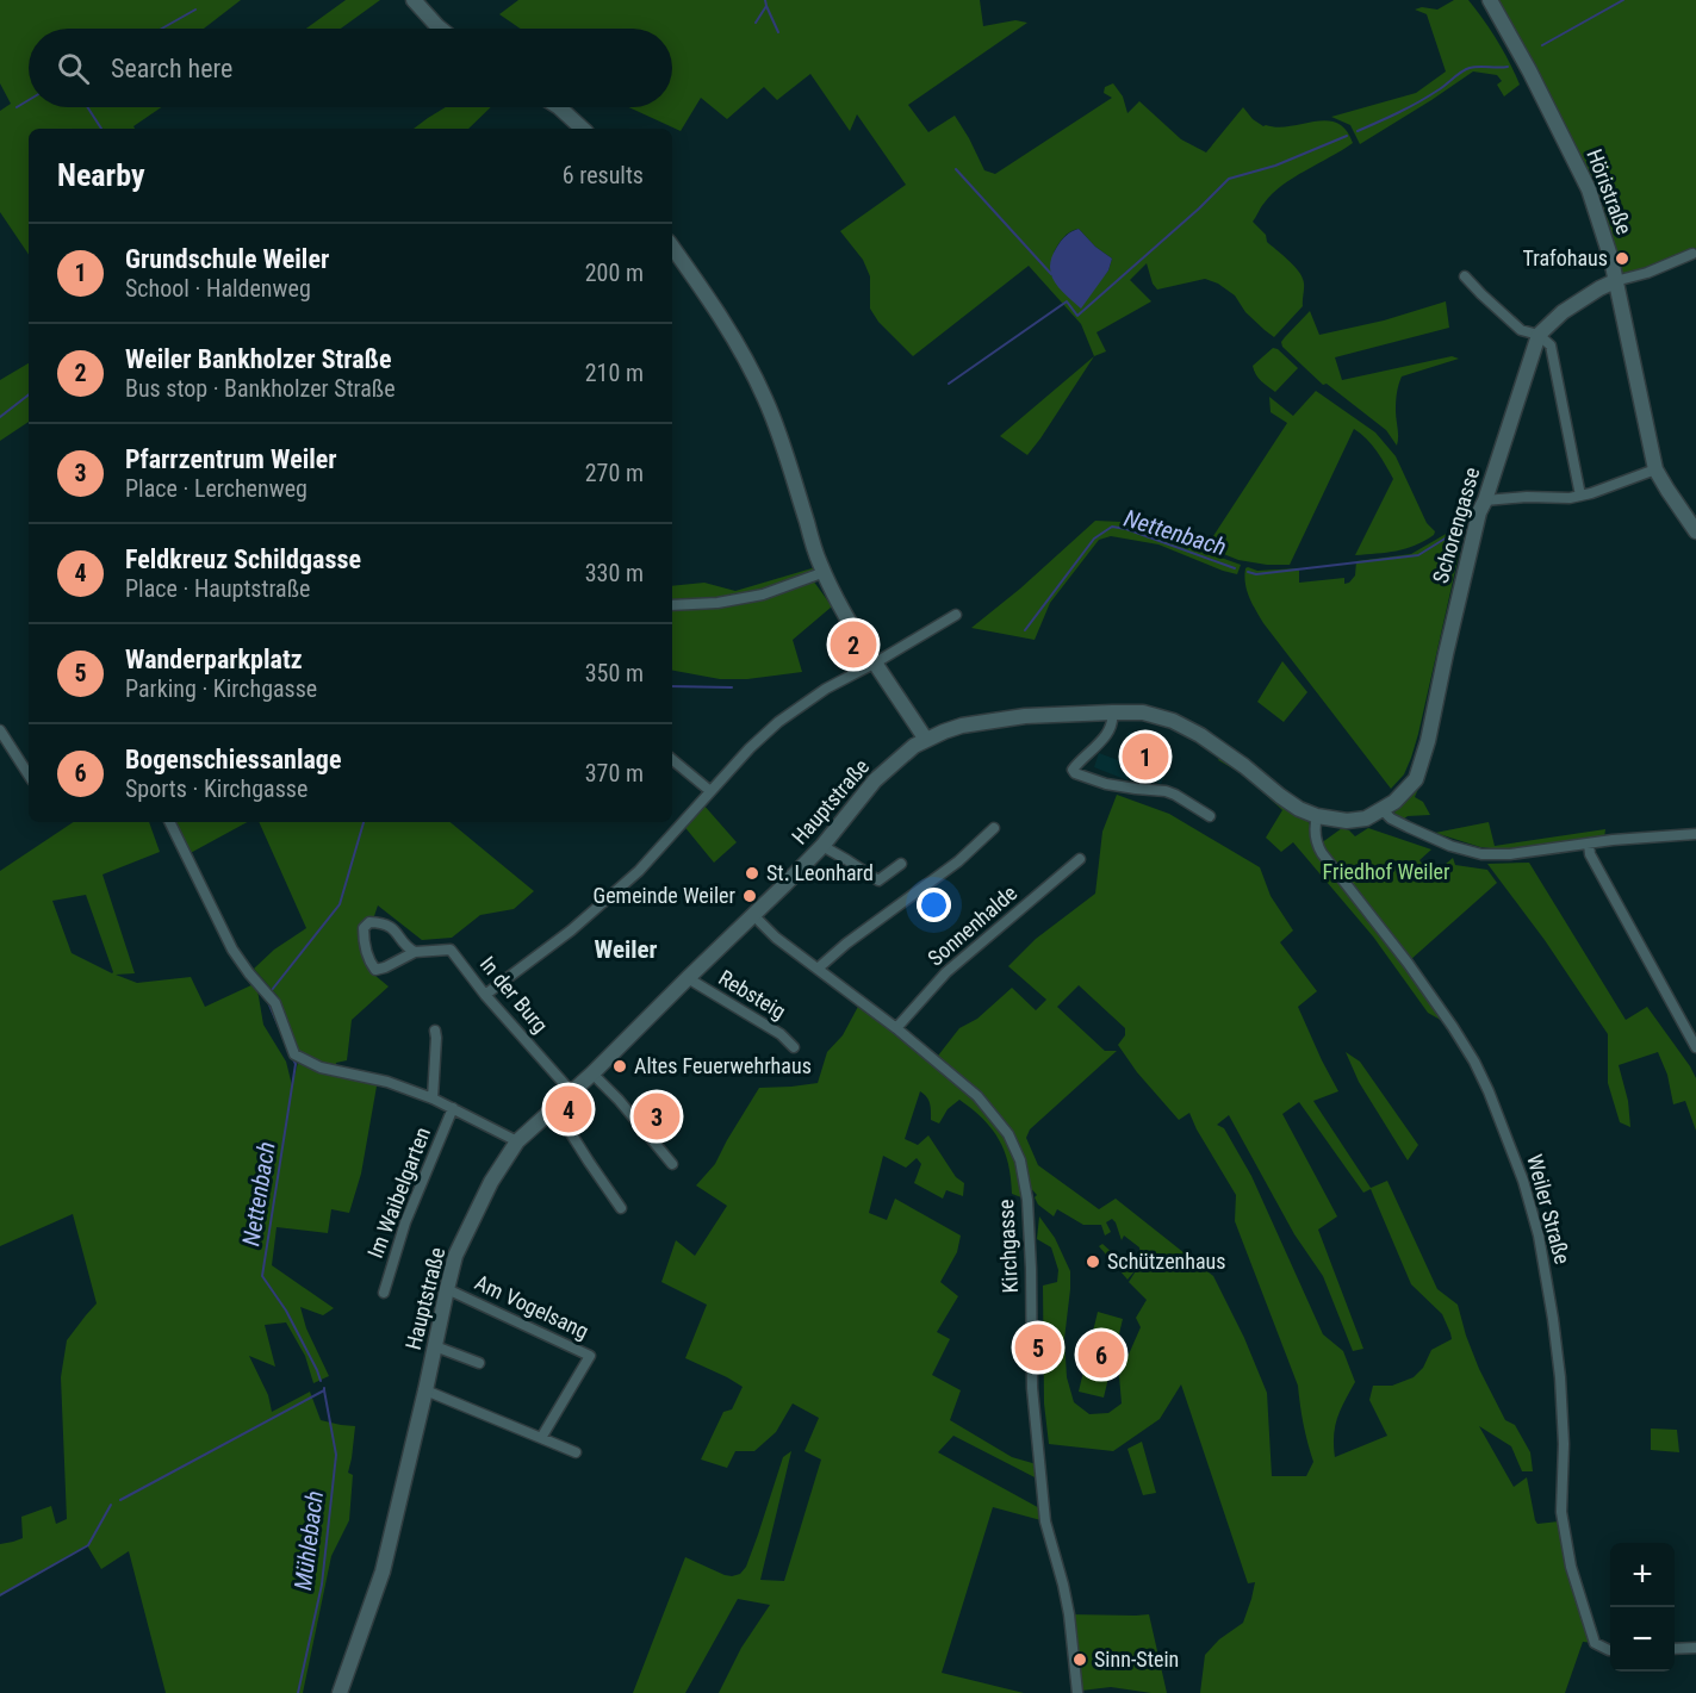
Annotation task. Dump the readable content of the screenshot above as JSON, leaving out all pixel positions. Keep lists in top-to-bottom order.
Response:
{
  "streets": {
    "street": [
      "Höristraße",
      "Schorengasse",
      "Hauptstraße",
      "Sonnenhalde",
      "In der Burg",
      "Rebsteig",
      "Im Waibelgarten",
      "Weiler Straße",
      "Kirchgasse",
      "Am Vogelsang"
    ]
  },
  "crossings": [
    ["Höristraße", "Schorengasse"],
    ["Schorengasse", "Hauptstraße"],
    ["Hauptstraße", "In der Burg"],
    ["Hauptstraße", "Rebsteig"],
    ["Hauptstraße", "Weiler Straße"],
    ["Hauptstraße", "Kirchgasse"],
    ["Hauptstraße", "Am Vogelsang"],
    ["Sonnenhalde", "Kirchgasse"]
  ],
  "districts": ["Weiler"],
  "water": ["Nettenbach", "Mühlebach"],
  "parks": ["Friedhof Weiler"],
  "places": [
    "Trafohaus",
    "St. Leonhard",
    "Gemeinde Weiler",
    "Altes Feuerwehrhaus",
    "Schützenhaus",
    "Sinn-Stein"
  ],
  "page": {
    "search": "Search here",
    "heading": ["Nearby", "6 results"],
    "list": [
      {
        "mark": "1",
        "name": "Grundschule Weiler",
        "note": "School · Haldenweg",
        "value": "200 m"
      },
      {
        "mark": "2",
        "name": "Weiler Bankholzer Straße",
        "note": "Bus stop · Bankholzer Straße",
        "value": "210 m"
      },
      {
        "mark": "3",
        "name": "Pfarrzentrum Weiler",
        "note": "Place · Lerchenweg",
        "value": "270 m"
      },
      {
        "mark": "4",
        "name": "Feldkreuz Schildgasse",
        "note": "Place · Hauptstraße",
        "value": "330 m"
      },
      {
        "mark": "5",
        "name": "Wanderparkplatz",
        "note": "Parking · Kirchgasse",
        "value": "350 m"
      },
      {
        "mark": "6",
        "name": "Bogenschiessanlage",
        "note": "Sports · Kirchgasse",
        "value": "370 m"
      }
    ],
    "pins": [
      "2",
      "1",
      "4",
      "3",
      "5",
      "6"
    ],
    "map_buttons": ["+", "−"]
  }
}
